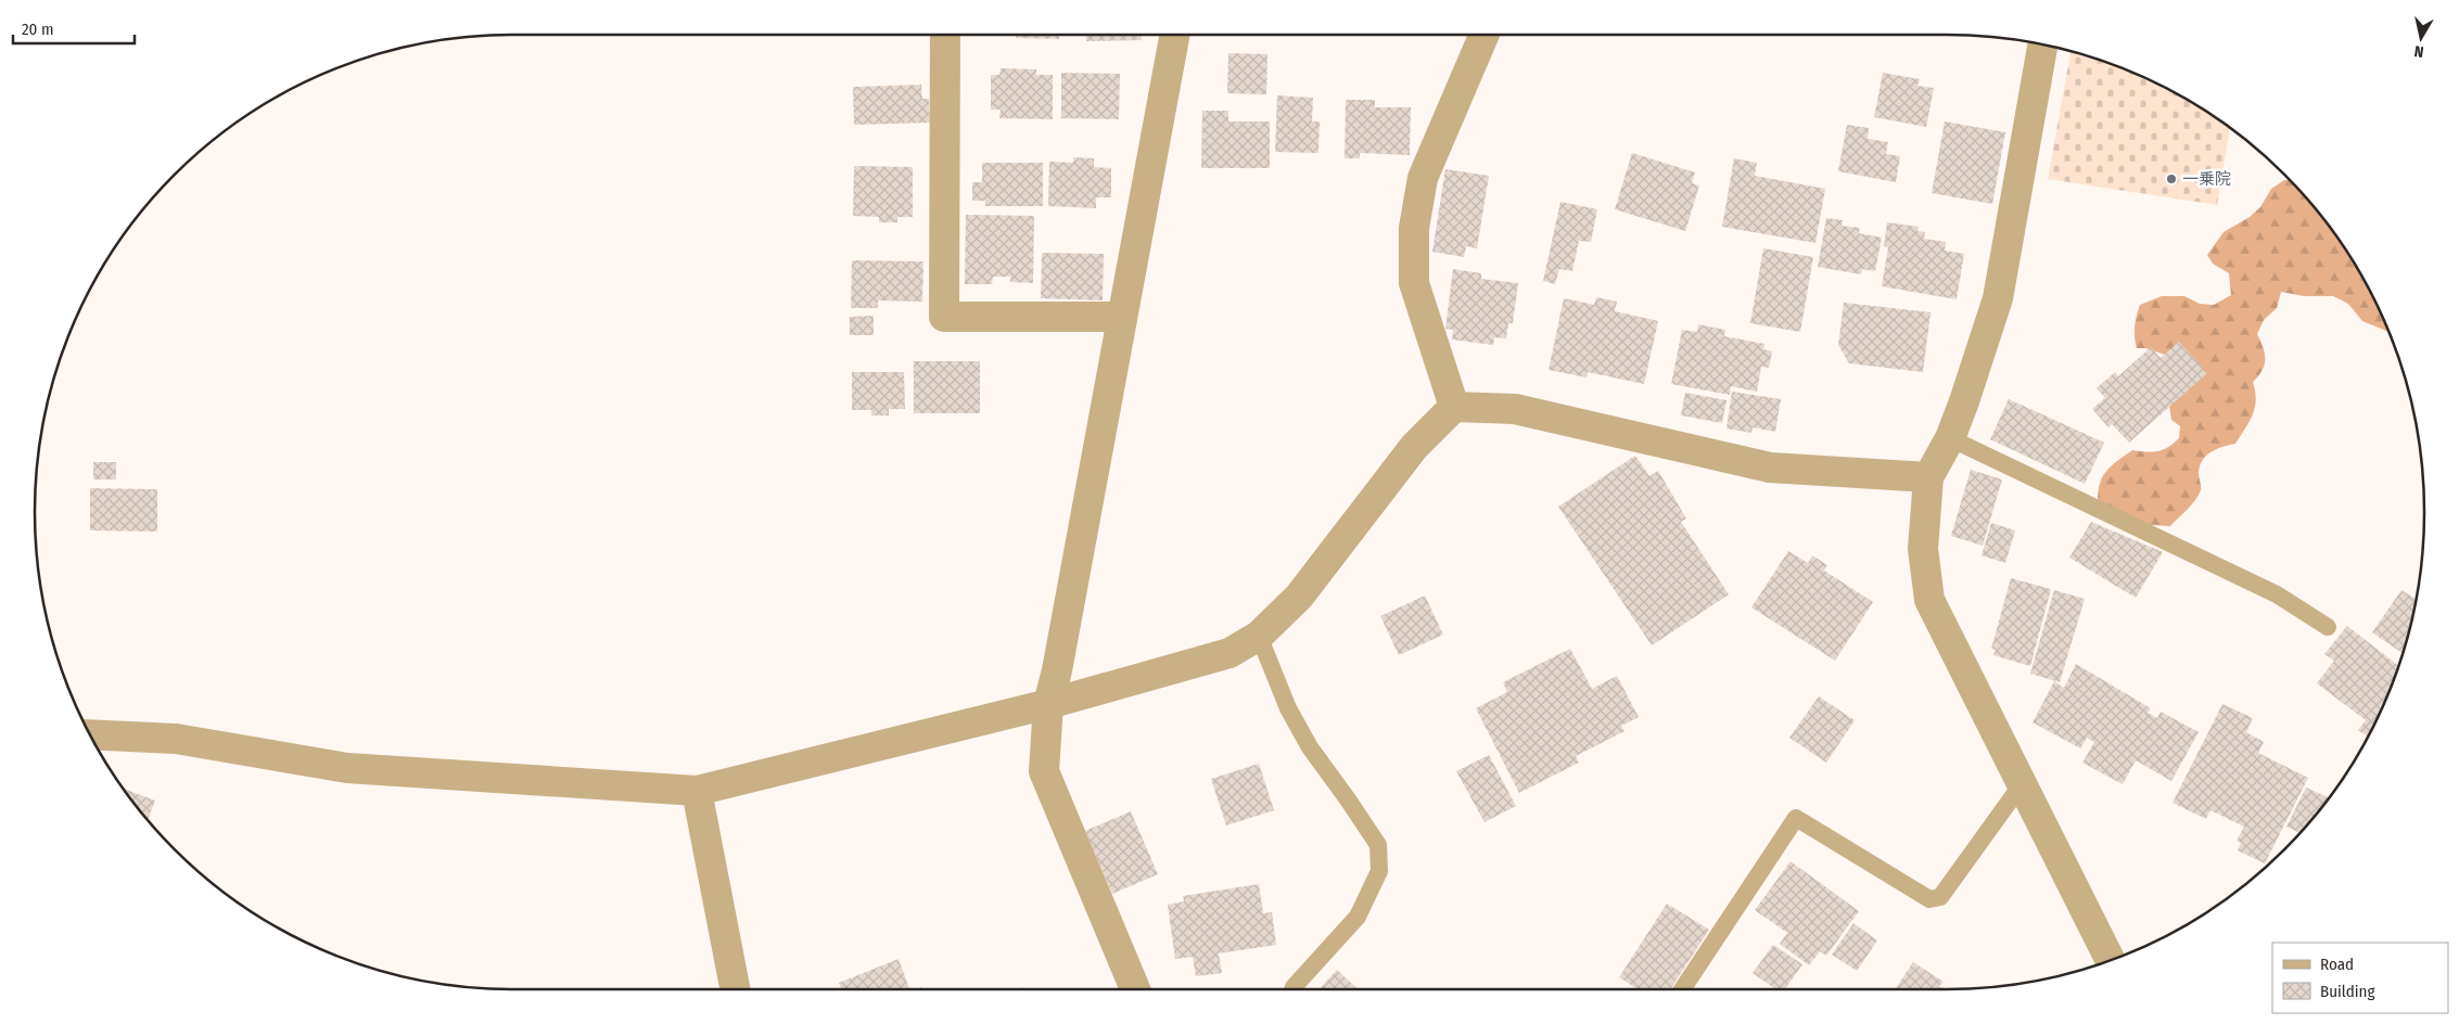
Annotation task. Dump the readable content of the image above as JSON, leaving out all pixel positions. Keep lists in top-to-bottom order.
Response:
{
  "places": ["一乗院"],
  "legend": ["Road", "Building"],
  "scale_bar": "20 m",
  "north": "bottom"
}
